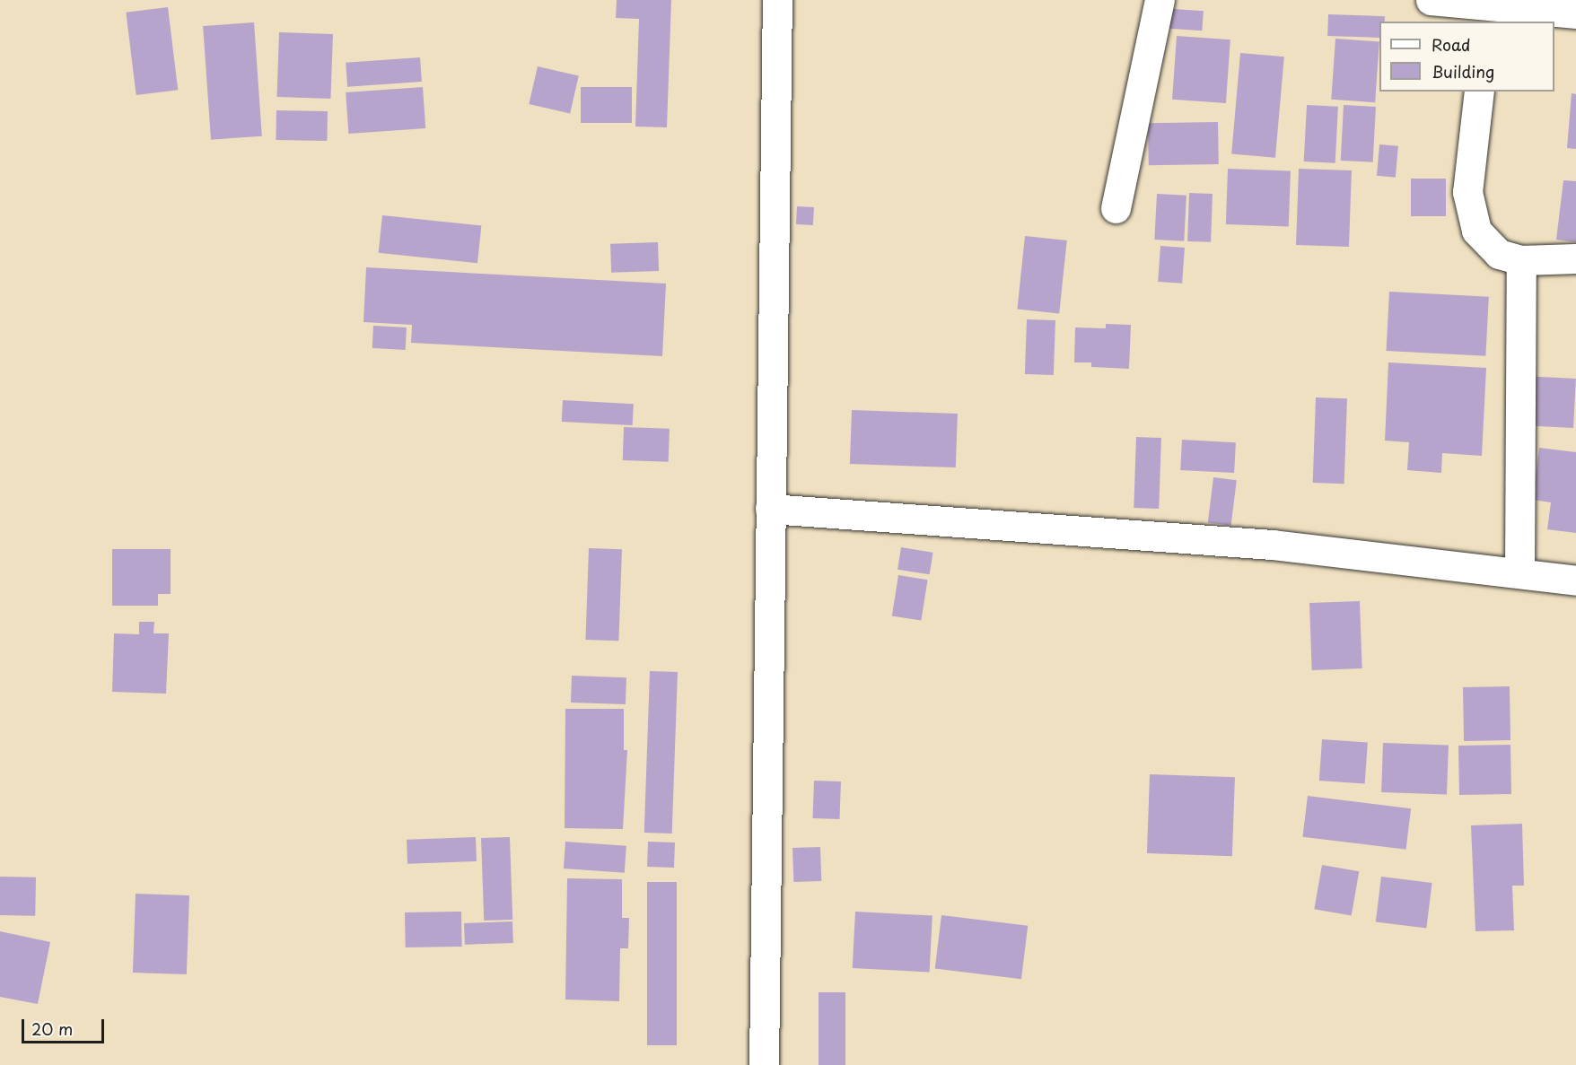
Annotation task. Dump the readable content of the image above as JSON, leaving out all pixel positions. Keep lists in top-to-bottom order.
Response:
{
  "legend": ["Road", "Building"],
  "scale_bar": "20 m"
}
